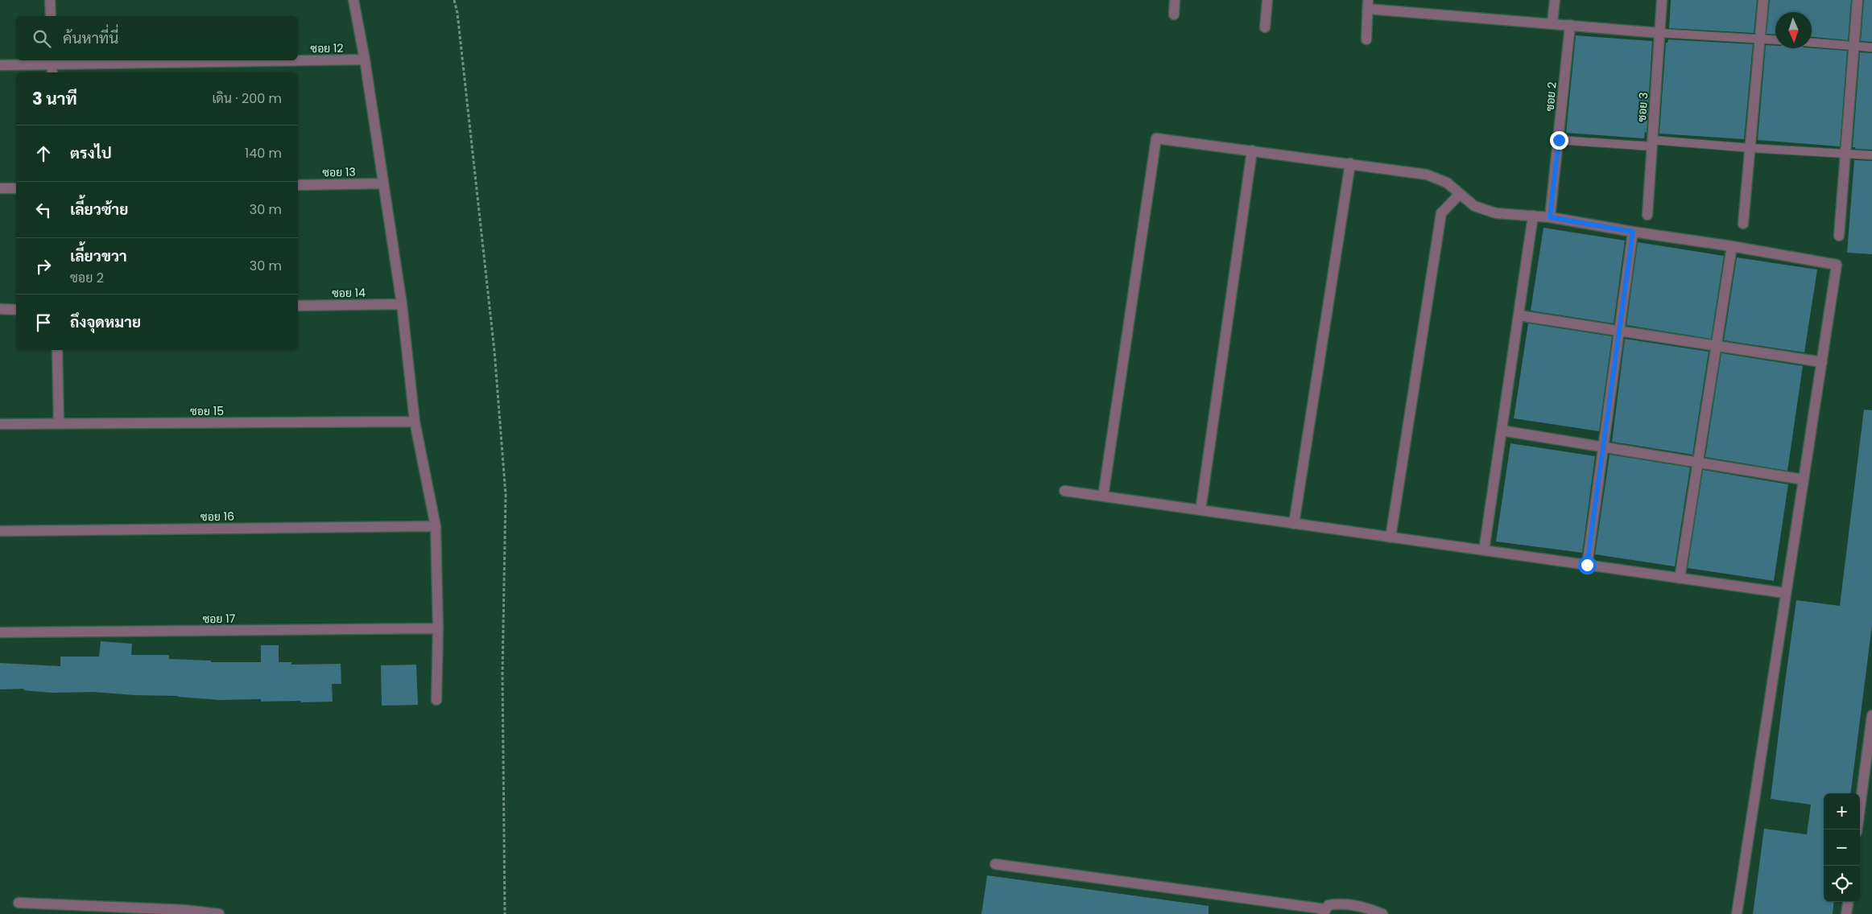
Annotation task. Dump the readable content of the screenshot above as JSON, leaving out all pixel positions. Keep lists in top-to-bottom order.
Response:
{
  "streets": {
    "street": [
      "ซอย 12",
      "ซอย 2",
      "ซอย 3",
      "ซอย 13",
      "ซอย 14",
      "ซอย 15",
      "ซอย 16",
      "ซอย 17"
    ]
  },
  "north": "bottom",
  "page": {
    "search": "ค้นหาที่นี่",
    "heading": ["3 นาที", "เดิน · 200 m"],
    "list": [
      ["ตรงไป", "140 m"],
      ["เลี้ยวซ้าย", "30 m"],
      ["เลี้ยวขวา", "ซอย 2", "30 m"],
      "ถึงจุดหมาย"
    ],
    "map_buttons": ["+", "−"]
  }
}
